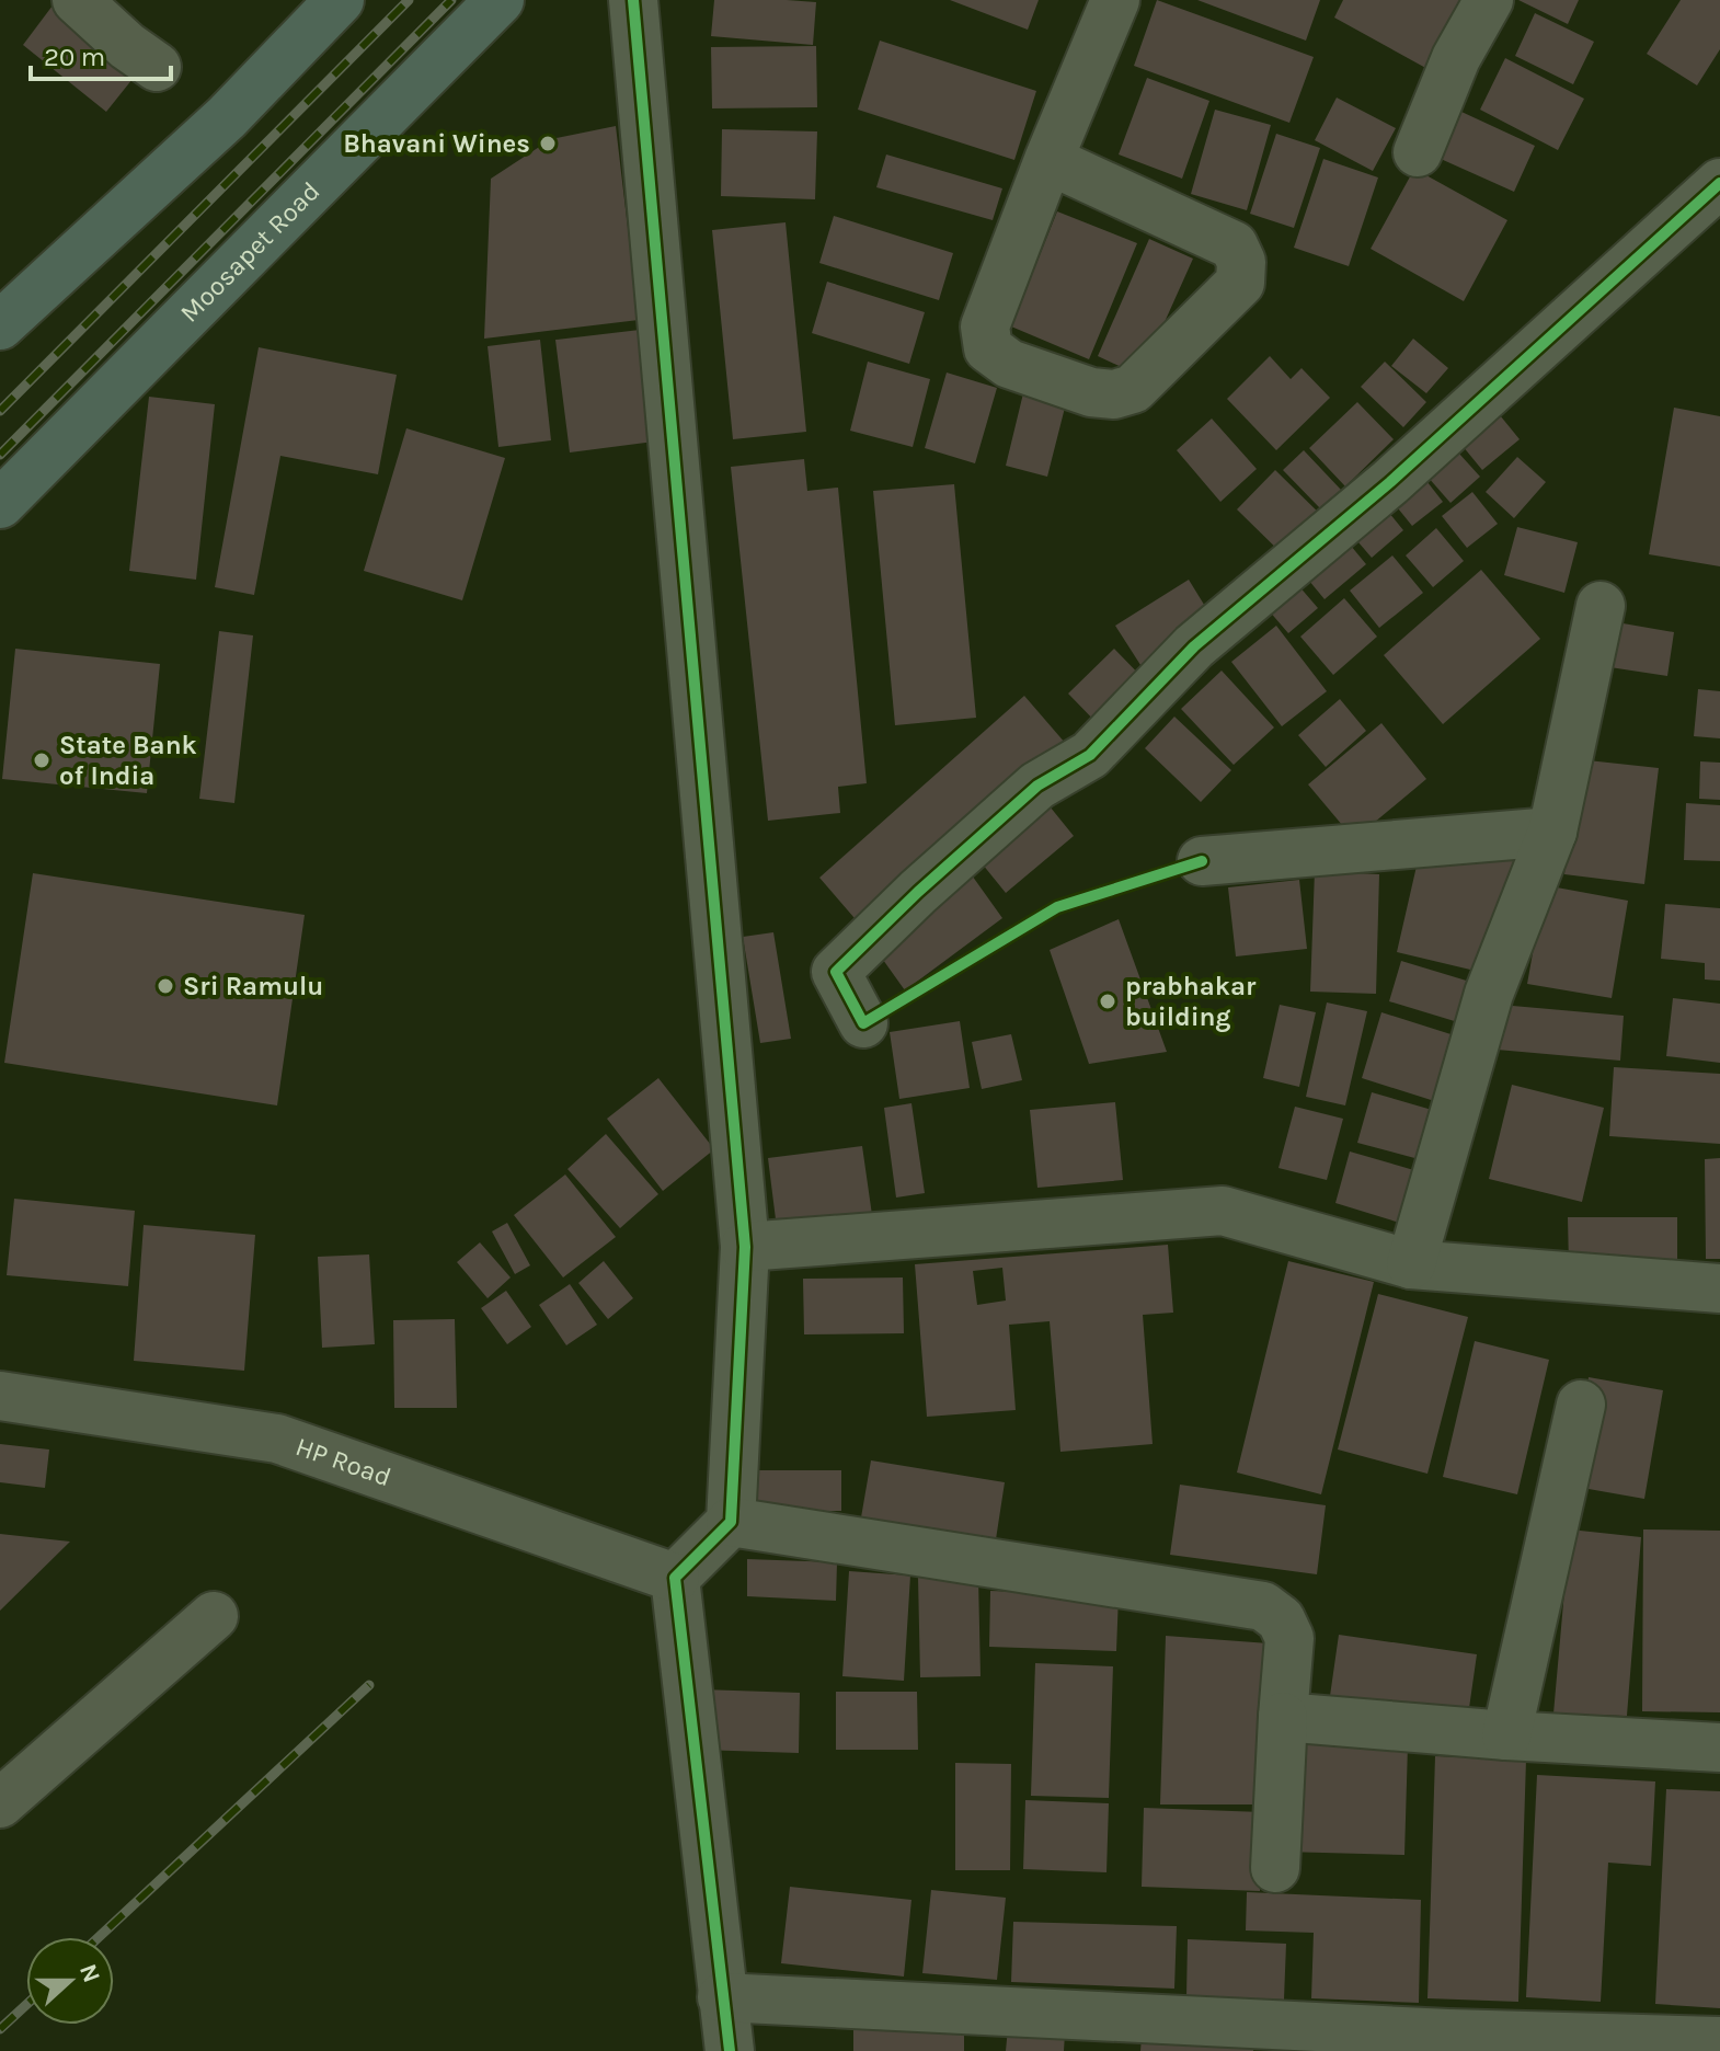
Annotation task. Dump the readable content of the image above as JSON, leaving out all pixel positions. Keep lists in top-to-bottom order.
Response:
{
  "streets": {
    "highway": ["Moosapet Road"],
    "street": ["HP Road"]
  },
  "places": [
    "Bhavani Wines",
    "State Bank of India",
    "Sri Ramulu",
    "prabhakar building"
  ],
  "scale_bar": "20 m",
  "north": "right"
}
